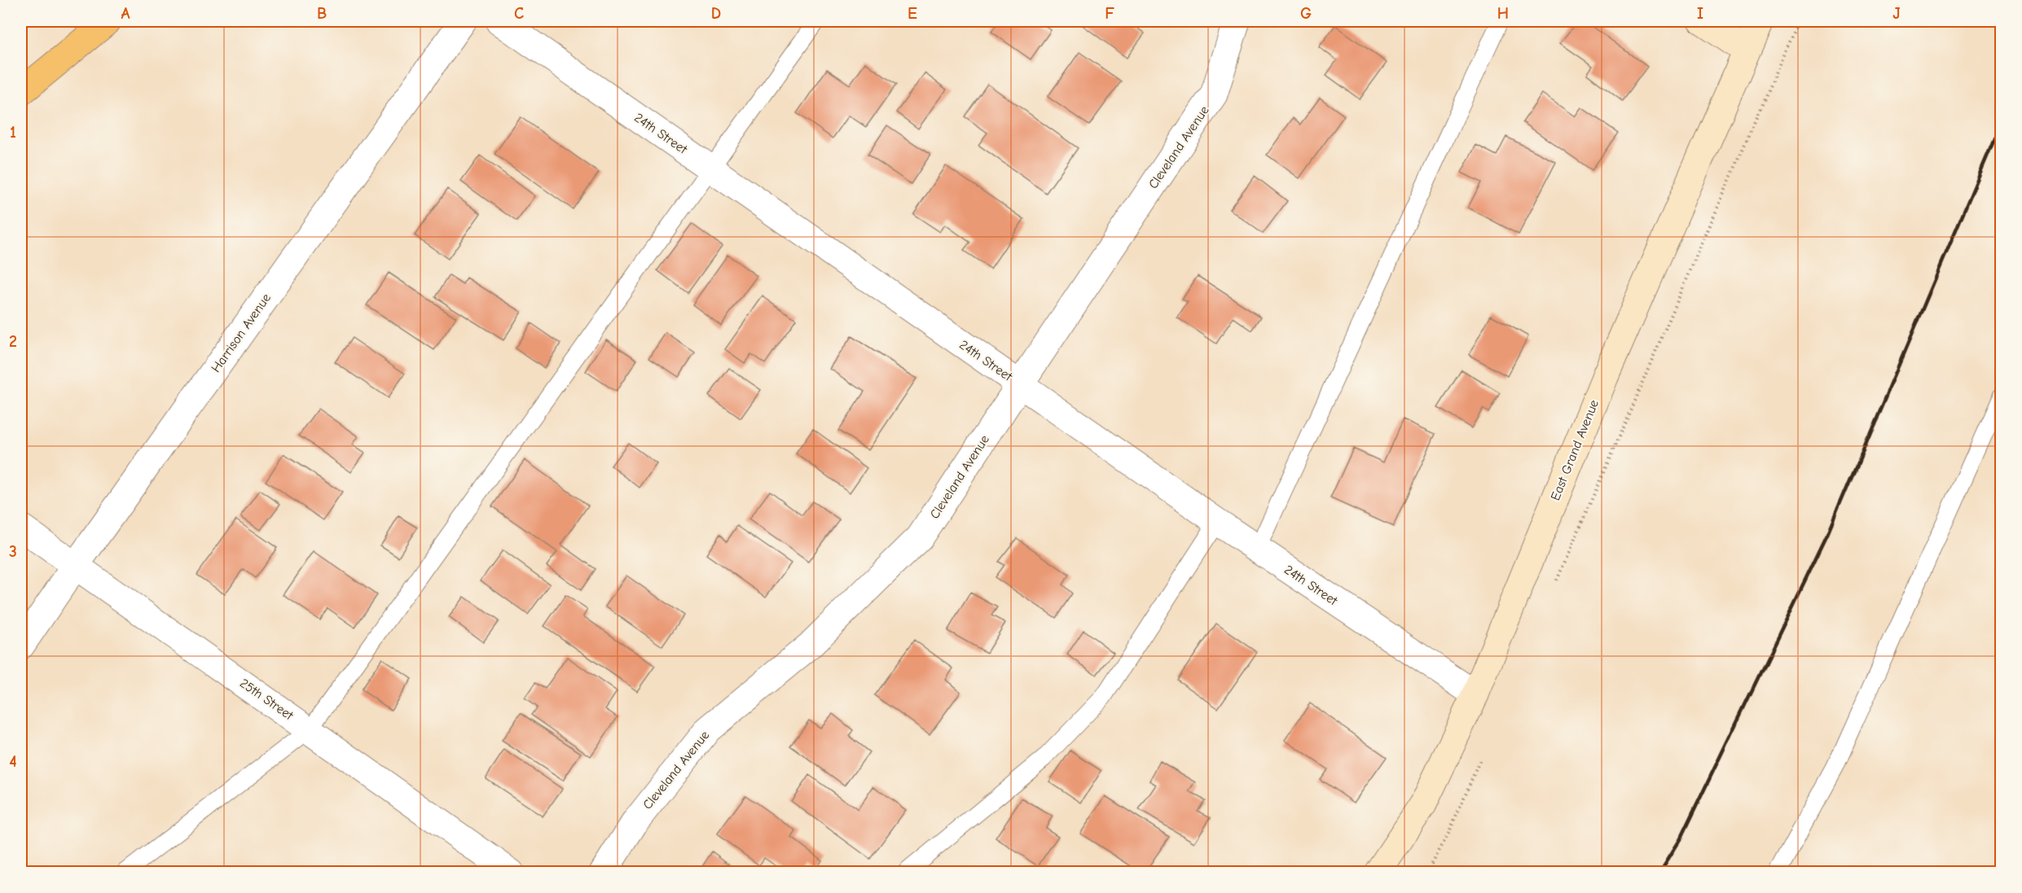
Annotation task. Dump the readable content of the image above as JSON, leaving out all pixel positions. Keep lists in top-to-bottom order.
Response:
{
  "streets": {
    "main road": ["East Grand Avenue"],
    "street": [
      "24th Street",
      "Cleveland Avenue",
      "Harrison Avenue",
      "25th Street"
    ]
  },
  "crossings": [
    ["24th Street", "Cleveland Avenue"],
    ["24th Street", "East Grand Avenue"],
    ["Harrison Avenue", "25th Street"]
  ],
  "grid": {
    "columns": [
      "A",
      "B",
      "C",
      "D",
      "E",
      "F",
      "G",
      "H",
      "I",
      "J"
    ],
    "rows": [
      "1",
      "2",
      "3",
      "4"
    ]
  }
}
